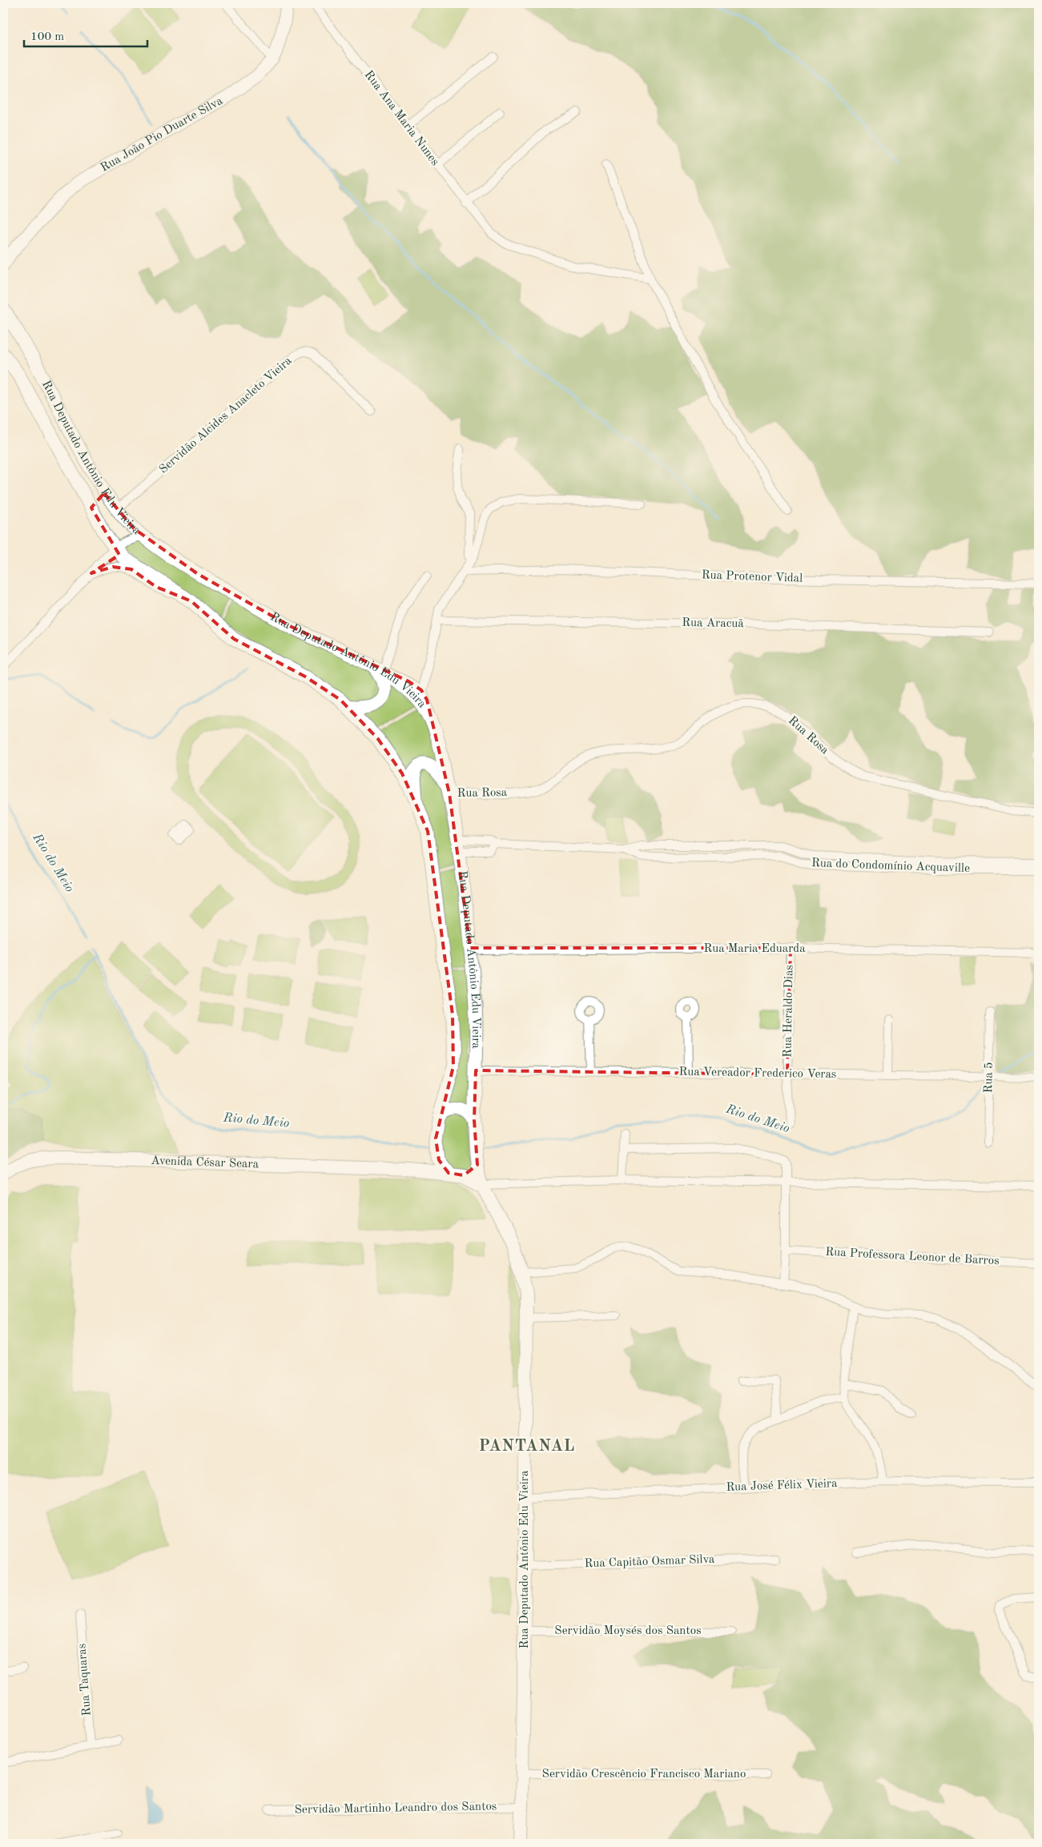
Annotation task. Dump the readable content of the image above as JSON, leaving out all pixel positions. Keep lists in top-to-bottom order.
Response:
{
  "streets": {
    "main road": ["Rua João Pio Duarte Silva", "Rua Deputado Antônio Edu Vieira", "Avenida César Seara"],
    "street": [
      "Rua Ana Maria Nunes",
      "Servidão Alcides Anacleto Vieira",
      "Rua Protenor Vidal",
      "Rua Aracuã",
      "Rua Rosa",
      "Rua do Condomínio Acquaville",
      "Rua Maria Eduarda",
      "Rua Heraldo Dias",
      "Rua Vereador Frederico Veras",
      "Rua 5",
      "Rua Professora Leonor de Barros",
      "Rua José Félix Vieira",
      "Rua Capitão Osmar Silva",
      "Servidão Moysés dos Santos",
      "Rua Taquaras",
      "Servidão Crescêncio Francisco Mariano",
      "Servidão Martinho Leandro dos Santos"
    ]
  },
  "crossings": [
    ["Servidão Alcides Anacleto Vieira", "Rua Deputado Antônio Edu Vieira"],
    ["Rua Deputado Antônio Edu Vieira", "Rua Rosa"],
    ["Rua Deputado Antônio Edu Vieira", "Rua do Condomínio Acquaville"],
    ["Rua Deputado Antônio Edu Vieira", "Rua Maria Eduarda"],
    ["Rua Deputado Antônio Edu Vieira", "Rua Vereador Frederico Veras"],
    ["Rua Deputado Antônio Edu Vieira", "Avenida César Seara"],
    ["Rua Deputado Antônio Edu Vieira", "Rua José Félix Vieira"],
    ["Rua Deputado Antônio Edu Vieira", "Rua Capitão Osmar Silva"],
    ["Rua Deputado Antônio Edu Vieira", "Servidão Moysés dos Santos"],
    ["Rua Deputado Antônio Edu Vieira", "Servidão Crescêncio Francisco Mariano"],
    ["Rua Deputado Antônio Edu Vieira", "Servidão Martinho Leandro dos Santos"],
    ["Rua Maria Eduarda", "Rua Heraldo Dias"],
    ["Rua Heraldo Dias", "Rua Vereador Frederico Veras"],
    ["Rua Vereador Frederico Veras", "Rua 5"]
  ],
  "districts": ["PANTANAL"],
  "water": ["Rio do Meio"],
  "scale_bar": "100 m"
}
